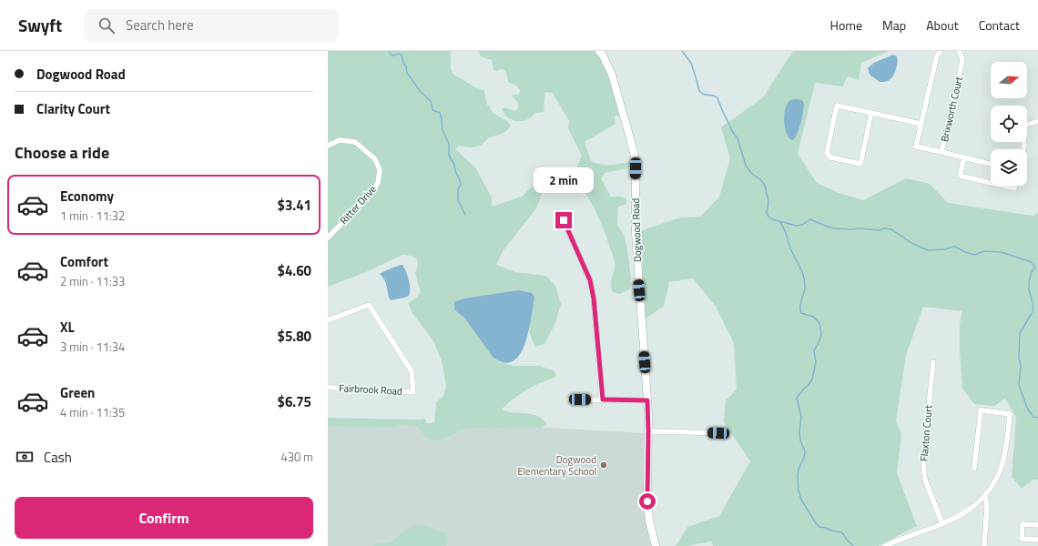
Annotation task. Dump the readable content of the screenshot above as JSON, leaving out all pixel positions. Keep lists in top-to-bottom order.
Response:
{
  "streets": {
    "street": [
      "Brixworth Court",
      "Ritter Drive",
      "Dogwood Road",
      "Fairbrook Road",
      "Flaxton Court"
    ]
  },
  "places": ["Dogwood Elementary School"],
  "north": "right",
  "page": {
    "header": "Swyft",
    "search": "Search here",
    "nav": [
      "Home",
      "Map",
      "About",
      "Contact"
    ],
    "banner": ["Dogwood Road", "Clarity Court"],
    "heading": "Choose a ride",
    "bubble": "2 min",
    "list": [
      {
        "name": "Economy",
        "note": "1 min · 11:32",
        "value": "$3.41"
      },
      {
        "name": "Comfort",
        "note": "2 min · 11:33",
        "value": "$4.60"
      },
      {
        "name": "XL",
        "note": "3 min · 11:34",
        "value": "$5.80"
      },
      {
        "name": "Green",
        "note": "4 min · 11:35",
        "value": "$6.75"
      }
    ],
    "pay": ["Cash", "430 m"],
    "buttons": "Confirm"
  }
}
